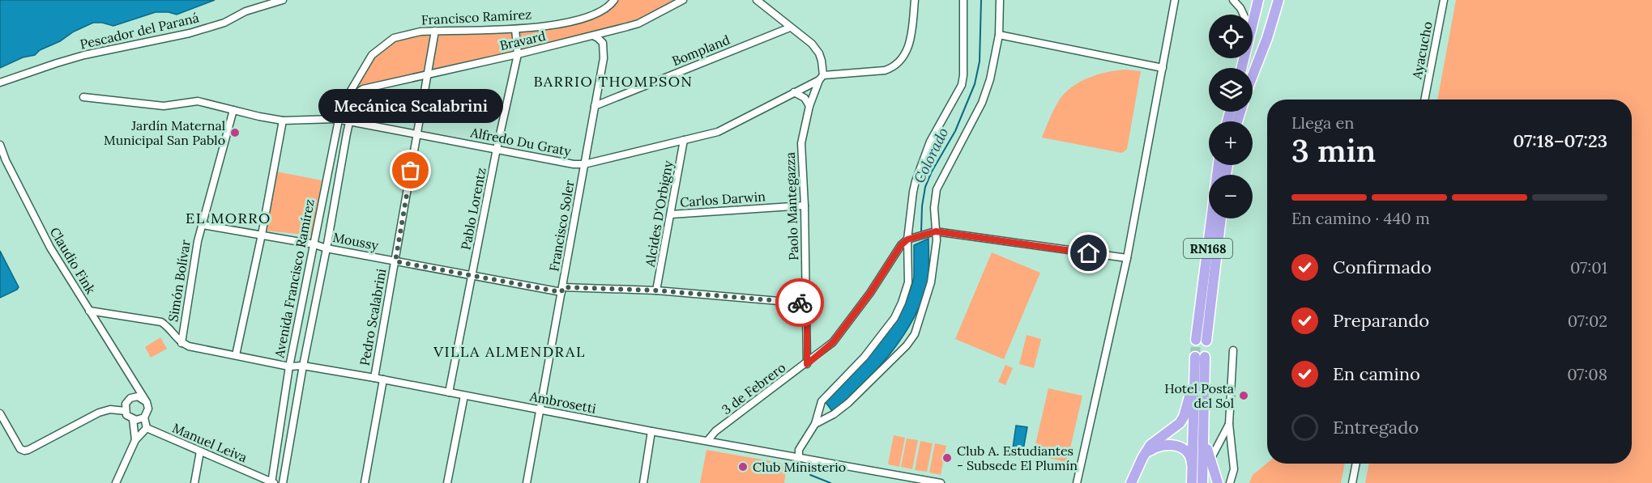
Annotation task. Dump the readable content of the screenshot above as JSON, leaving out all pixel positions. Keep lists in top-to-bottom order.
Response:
{
  "streets": {
    "highway": ["RN168"],
    "street": [
      "Francisco Ramírez",
      "Pescador del Paraná",
      "Bravard",
      "Bompland",
      "Ayacucho",
      "Alfredo Du Graty",
      "Carlos Darwin",
      "Paolo Mantegazza",
      "Pablo Lorentz",
      "Alcides D'Orbigny",
      "Francisco Soler",
      "Moussy",
      "Claudio Fink",
      "Avenida Francisco Ramírez",
      "Simón Bolívar",
      "Pedro Scalabrini",
      "3 de Febrero",
      "Ambrosetti",
      "Manuel Leiva"
    ]
  },
  "crossings": [
    ["Francisco Ramírez", "Pablo Lorentz"],
    ["Francisco Ramírez", "Avenida Francisco Ramírez"],
    ["Francisco Ramírez", "Pedro Scalabrini"],
    ["Bravard", "Pablo Lorentz"],
    ["Bravard", "Francisco Soler"],
    ["Bravard", "Avenida Francisco Ramírez"],
    ["Bravard", "Pedro Scalabrini"],
    ["Bompland", "Francisco Soler"],
    ["Alfredo Du Graty", "Paolo Mantegazza"],
    ["Alfredo Du Graty", "Pablo Lorentz"],
    ["Alfredo Du Graty", "Alcides D'Orbigny"],
    ["Alfredo Du Graty", "Francisco Soler"],
    ["Alfredo Du Graty", "Avenida Francisco Ramírez"],
    ["Alfredo Du Graty", "Simón Bolívar"],
    ["Alfredo Du Graty", "Pedro Scalabrini"],
    ["Carlos Darwin", "Paolo Mantegazza"],
    ["Carlos Darwin", "Alcides D'Orbigny"],
    ["Paolo Mantegazza", "Moussy"],
    ["Paolo Mantegazza", "3 de Febrero"],
    ["Pablo Lorentz", "Moussy"],
    ["Pablo Lorentz", "Ambrosetti"],
    ["Alcides D'Orbigny", "Moussy"],
    ["Francisco Soler", "Moussy"],
    ["Francisco Soler", "Ambrosetti"],
    ["Moussy", "Avenida Francisco Ramírez"],
    ["Moussy", "Simón Bolívar"],
    ["Moussy", "Pedro Scalabrini"],
    ["Avenida Francisco Ramírez", "Ambrosetti"],
    ["Avenida Francisco Ramírez", "Manuel Leiva"],
    ["Simón Bolívar", "Ambrosetti"],
    ["Pedro Scalabrini", "Ambrosetti"],
    ["3 de Febrero", "Ambrosetti"]
  ],
  "districts": ["BARRIO THOMPSON", "EL MORRO", "VILLA ALMENDRAL"],
  "water": ["Colorado"],
  "places": [
    "Jardín Maternal Municipal San Pablo",
    "Mecánica Scalabrini",
    "Hotel Posta del Sol",
    "Club A. Estudiantes - Subsede El Plumín",
    "Club Ministerio"
  ],
  "page": {
    "map_buttons": ["+", "−"],
    "bubble": "Mecánica Scalabrini",
    "heading": ["3 min", "Llega en", "07:18–07:23"],
    "bar": "En camino · 440 m",
    "list": [
      ["Confirmado", "07:01"],
      ["Preparando", "07:02"],
      ["En camino", "07:08"],
      "Entregado"
    ]
  }
}
